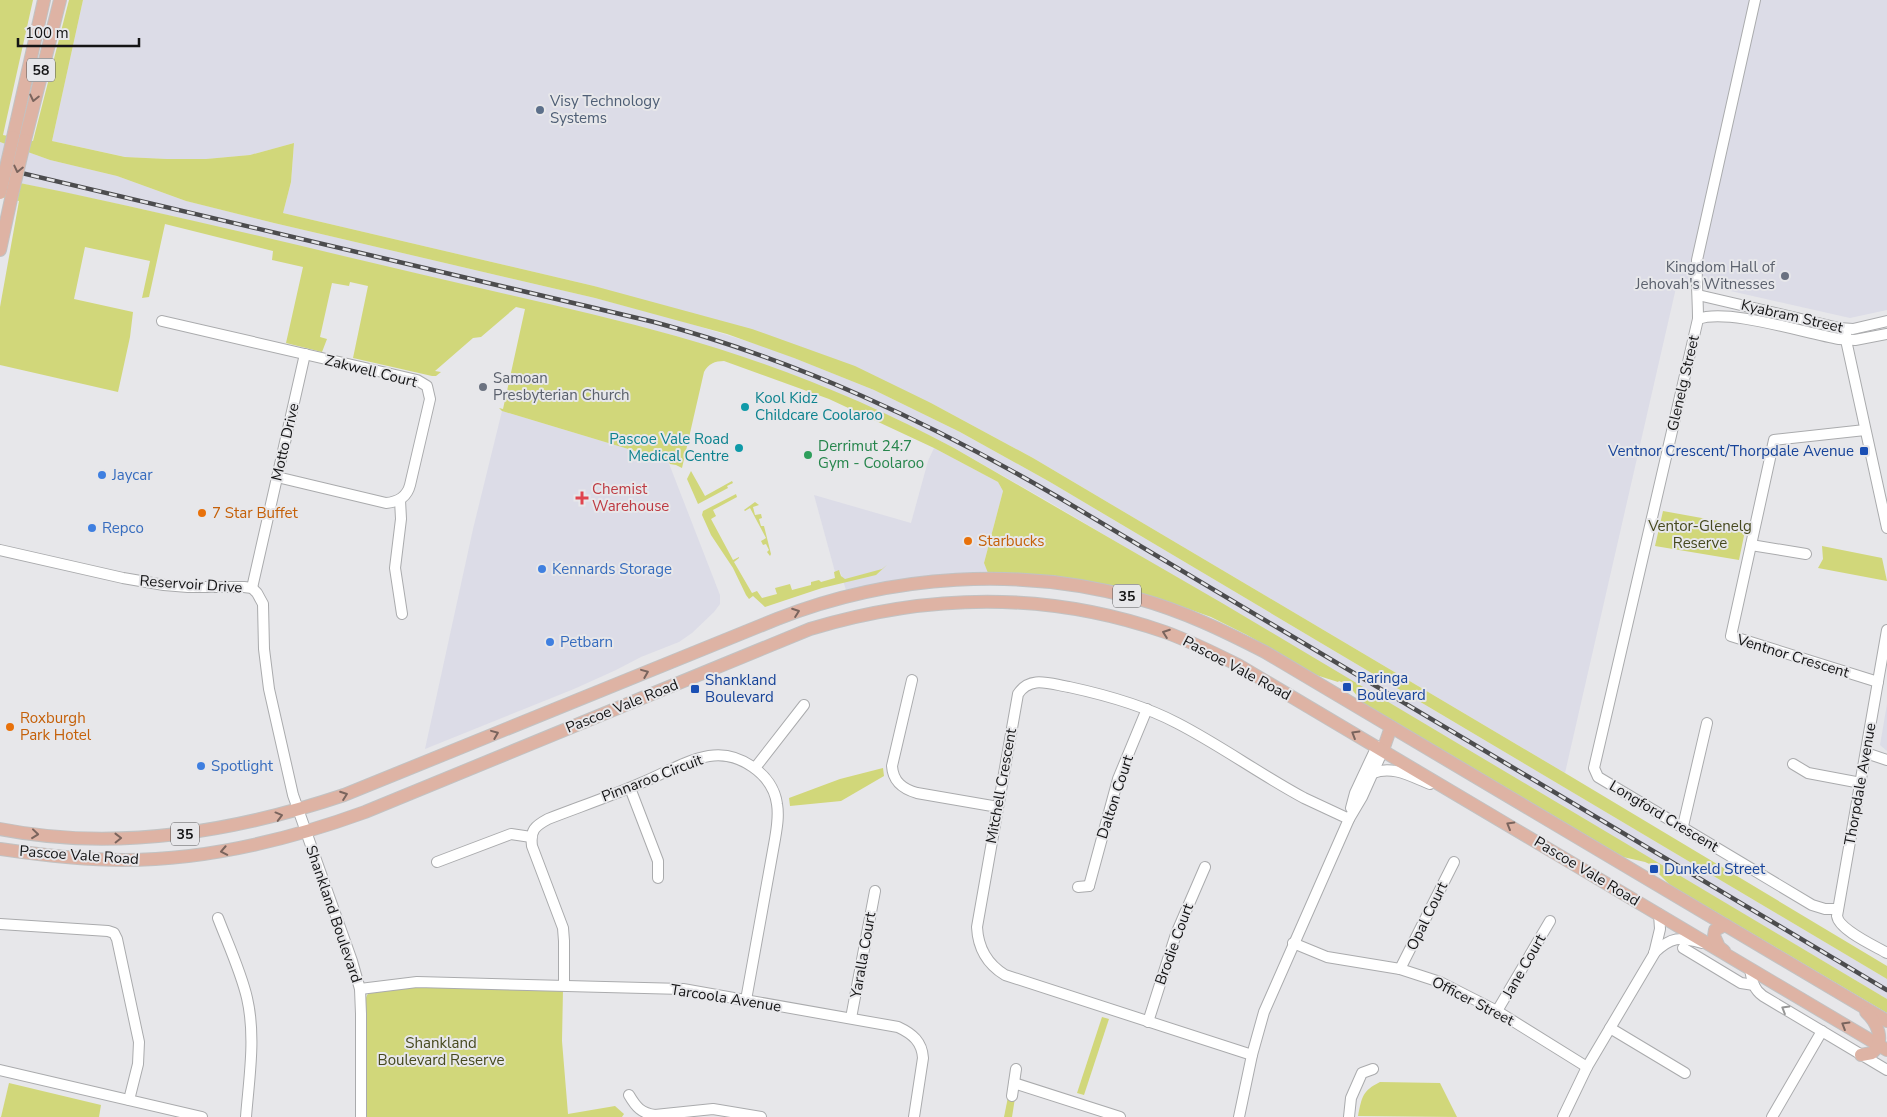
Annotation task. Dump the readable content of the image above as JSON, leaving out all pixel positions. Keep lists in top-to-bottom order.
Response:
{
  "streets": {
    "main road": ["58", "35", "Pascoe Vale Road"],
    "street": [
      "Kyabram Street",
      "Zakwell Court",
      "Glenelg Street",
      "Motto Drive",
      "Reservoir Drive",
      "Ventnor Crescent",
      "Pinnaroo Circuit",
      "Thorpdale Avenue",
      "Mitchell Crescent",
      "Dalton Court",
      "Longford Crescent",
      "Shankland Boulevard",
      "Opal Court",
      "Brodie Court",
      "Yaralla Court",
      "Jane Court",
      "Tarcoola Avenue",
      "Officer Street"
    ]
  },
  "crossings": [
    ["Kyabram Street", "Glenelg Street"],
    ["Zakwell Court", "Motto Drive"],
    ["Glenelg Street", "Longford Crescent"],
    ["Motto Drive", "Reservoir Drive"],
    ["Reservoir Drive", "Pascoe Vale Road"],
    ["Reservoir Drive", "Shankland Boulevard"],
    ["Ventnor Crescent", "Thorpdale Avenue"],
    ["Pascoe Vale Road", "Shankland Boulevard"],
    ["Pinnaroo Circuit", "Tarcoola Avenue"],
    ["Thorpdale Avenue", "Longford Crescent"],
    ["Mitchell Crescent", "Dalton Court"],
    ["Mitchell Crescent", "Brodie Court"],
    ["Shankland Boulevard", "Tarcoola Avenue"],
    ["Opal Court", "Officer Street"],
    ["Yaralla Court", "Tarcoola Avenue"],
    ["Jane Court", "Officer Street"]
  ],
  "parks": ["Ventor-Glenelg Reserve", "Shankland Boulevard Reserve"],
  "places": {
    "other": [
      "Visy Technology Systems",
      "Kingdom Hall of Jehovah's Witnesses",
      "Samoan Presbyterian Church",
      "Kool Kidz Childcare Coolaroo",
      "Pascoe Vale Road Medical Centre",
      "Derrimut 24:7 Gym - Coolaroo",
      "Jaycar",
      "7 Star Buffet",
      "Repco",
      "Starbucks",
      "Kennards Storage",
      "Petbarn",
      "Roxburgh Park Hotel",
      "Spotlight"
    ],
    "transit": [
      "Ventnor Crescent/Thorpdale Avenue",
      "Paringa Boulevard",
      "Shankland Boulevard",
      "Dunkeld Street"
    ],
    "health": ["Chemist Warehouse"]
  },
  "scale_bar": "100 m"
}
